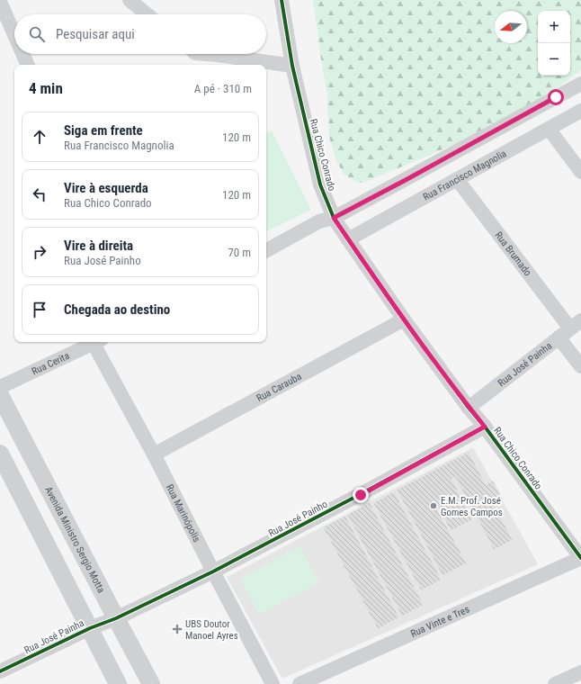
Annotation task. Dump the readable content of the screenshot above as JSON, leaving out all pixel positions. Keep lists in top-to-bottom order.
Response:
{
  "streets": {
    "street": [
      "Rua Chico Conrado",
      "Rua Francisco Magnolia",
      "Rua Brumado",
      "Rua Cerita",
      "Rua José Painha",
      "Rua Carauba",
      "Rua Marinópolis",
      "Rua José Painho",
      "Avenida Ministro Sergio Motta",
      "Rua Vinte e Tres"
    ]
  },
  "crossings": [
    ["Rua Chico Conrado", "Rua Francisco Magnolia"],
    ["Rua Chico Conrado", "Rua José Painha"],
    ["Rua Chico Conrado", "Rua Carauba"],
    ["Rua Chico Conrado", "Rua José Painho"],
    ["Rua Chico Conrado", "Rua Vinte e Tres"],
    ["Rua Francisco Magnolia", "Rua Brumado"],
    ["Rua Brumado", "Rua José Painha"],
    ["Rua José Painha", "Rua José Painho"],
    ["Rua José Painha", "Avenida Ministro Sergio Motta"],
    ["Rua Carauba", "Rua Marinópolis"],
    ["Rua Marinópolis", "Rua José Painho"],
    ["Rua José Painho", "Avenida Ministro Sergio Motta"]
  ],
  "places": {
    "other": ["E.M. Prof. José Gomes Campos"],
    "health": ["UBS Doutor Manoel Ayres"]
  },
  "north": "left",
  "page": {
    "map_buttons": ["+", "−"],
    "search": "Pesquisar aqui",
    "heading": ["4 min", "A pé · 310 m"],
    "list": [
      ["Siga em frente", "Rua Francisco Magnolia", "120 m"],
      ["Vire à esquerda", "Rua Chico Conrado", "120 m"],
      ["Vire à direita", "Rua José Painho", "70 m"],
      "Chegada ao destino"
    ]
  }
}
